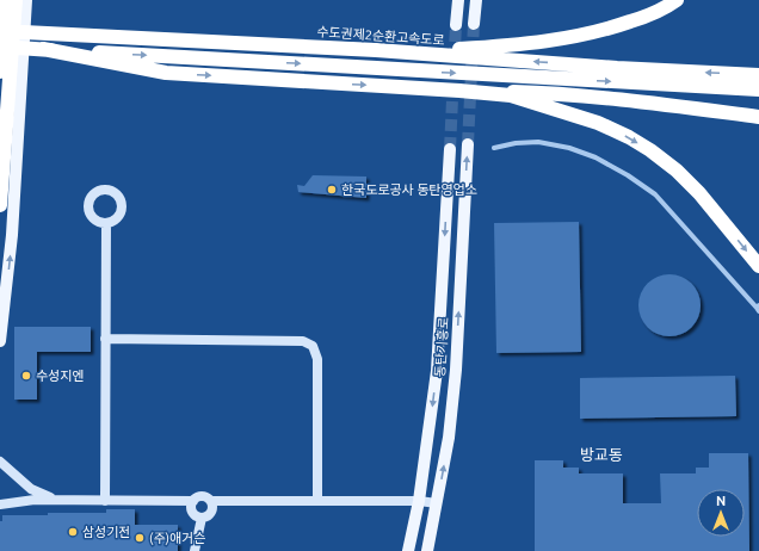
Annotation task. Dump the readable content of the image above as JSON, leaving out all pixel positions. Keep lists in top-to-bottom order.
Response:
{
  "streets": {
    "highway": ["수도권제2순환고속도로"],
    "main road": ["동탄기흥로"]
  },
  "districts": ["방교동"],
  "places": [
    "한국도로공사 동탄영업소",
    "수성지엔",
    "삼성기전",
    "(주)애거슨"
  ],
  "north": "top"
}
